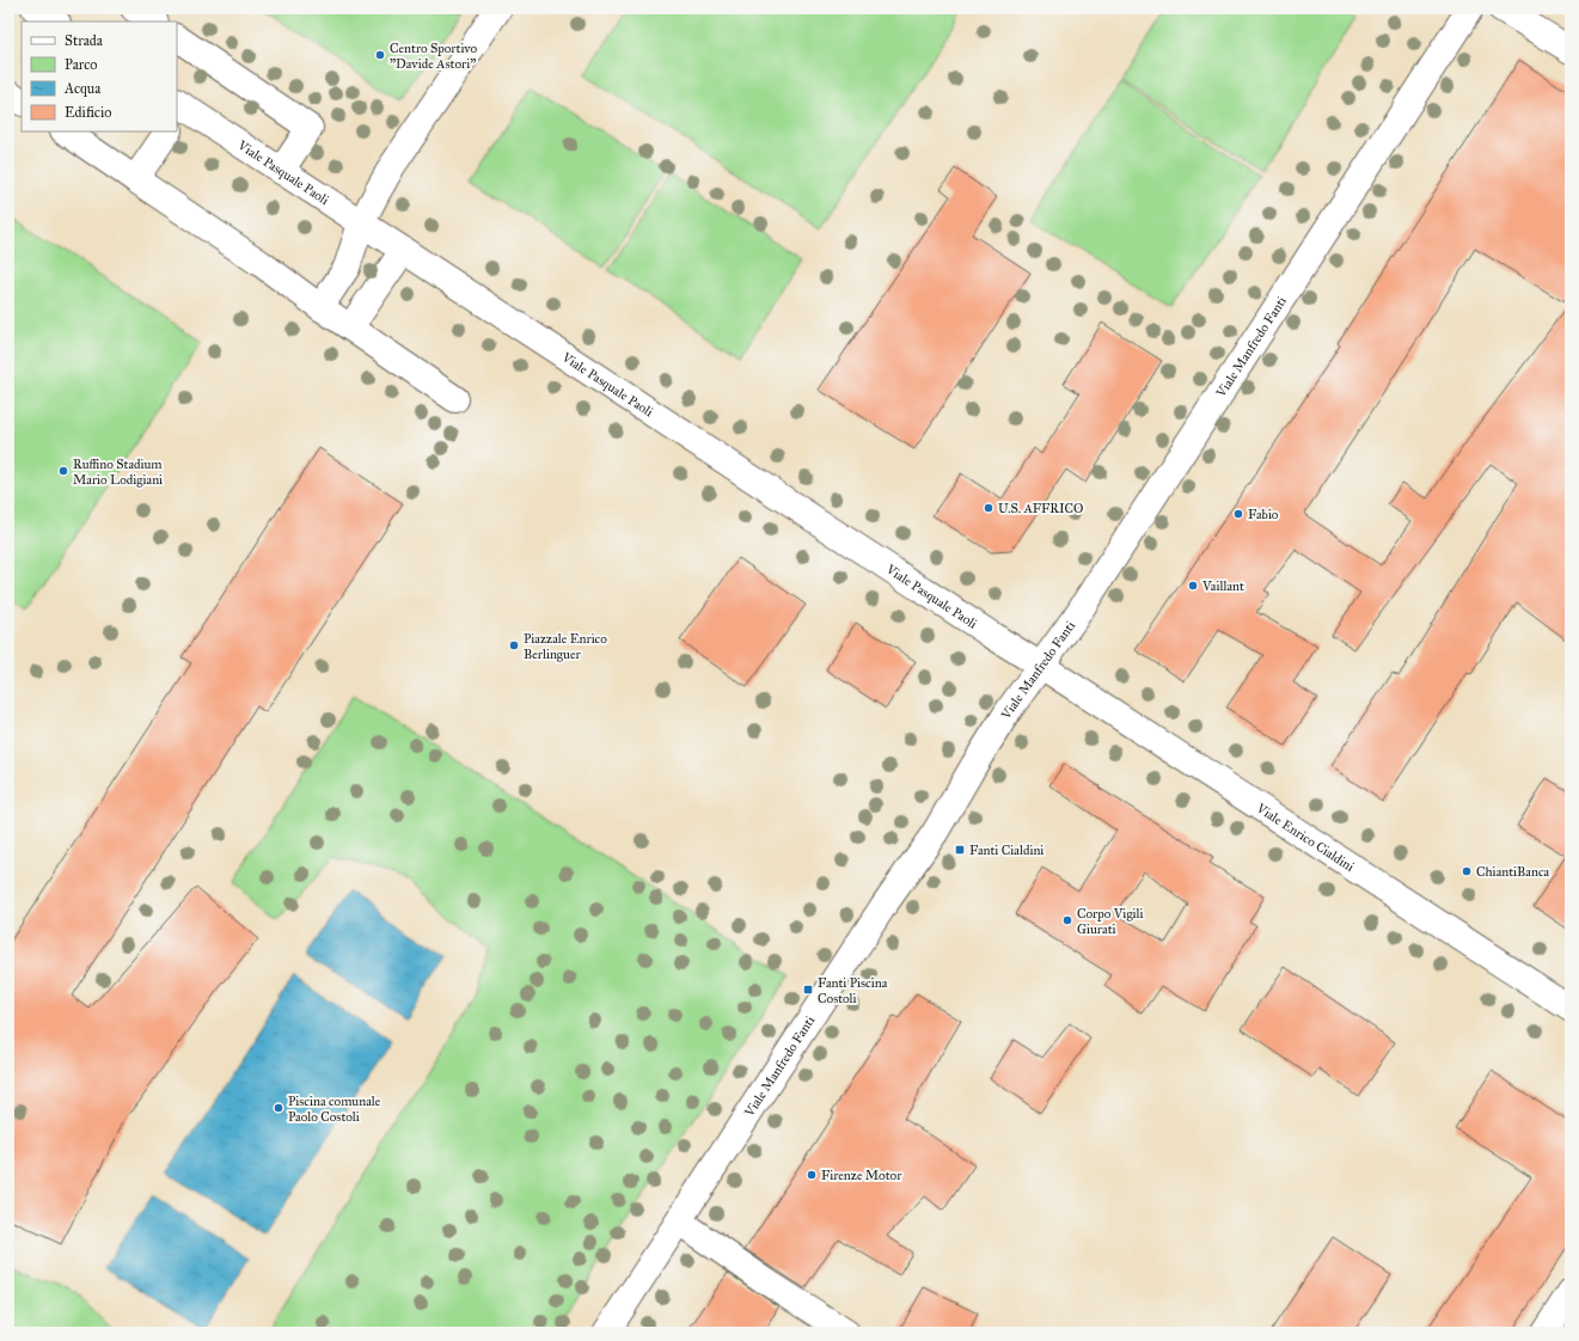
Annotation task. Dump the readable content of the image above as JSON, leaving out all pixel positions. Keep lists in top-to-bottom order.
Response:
{
  "streets": {
    "street": ["Viale Pasquale Paoli", "Viale Manfredo Fanti", "Viale Enrico Cialdini"]
  },
  "crossings": [
    ["Viale Pasquale Paoli", "Viale Manfredo Fanti"],
    ["Viale Pasquale Paoli", "Viale Enrico Cialdini"],
    ["Viale Manfredo Fanti", "Viale Enrico Cialdini"]
  ],
  "places": {
    "other": [
      "Centro Sportivo \"Davide Astori\"",
      "Ruffino Stadium Mario Lodigiani",
      "U.S. AFFRICO",
      "Fabio",
      "Vaillant",
      "Piazzale Enrico Berlinguer",
      "ChiantiBanca",
      "Corpo Vigili Giurati",
      "Piscina comunale Paolo Costoli",
      "Firenze Motor"
    ],
    "transit": ["Fanti Cialdini", "Fanti Piscina Costoli"]
  },
  "legend": [
    "Strada",
    "Parco",
    "Acqua",
    "Edificio"
  ]
}
